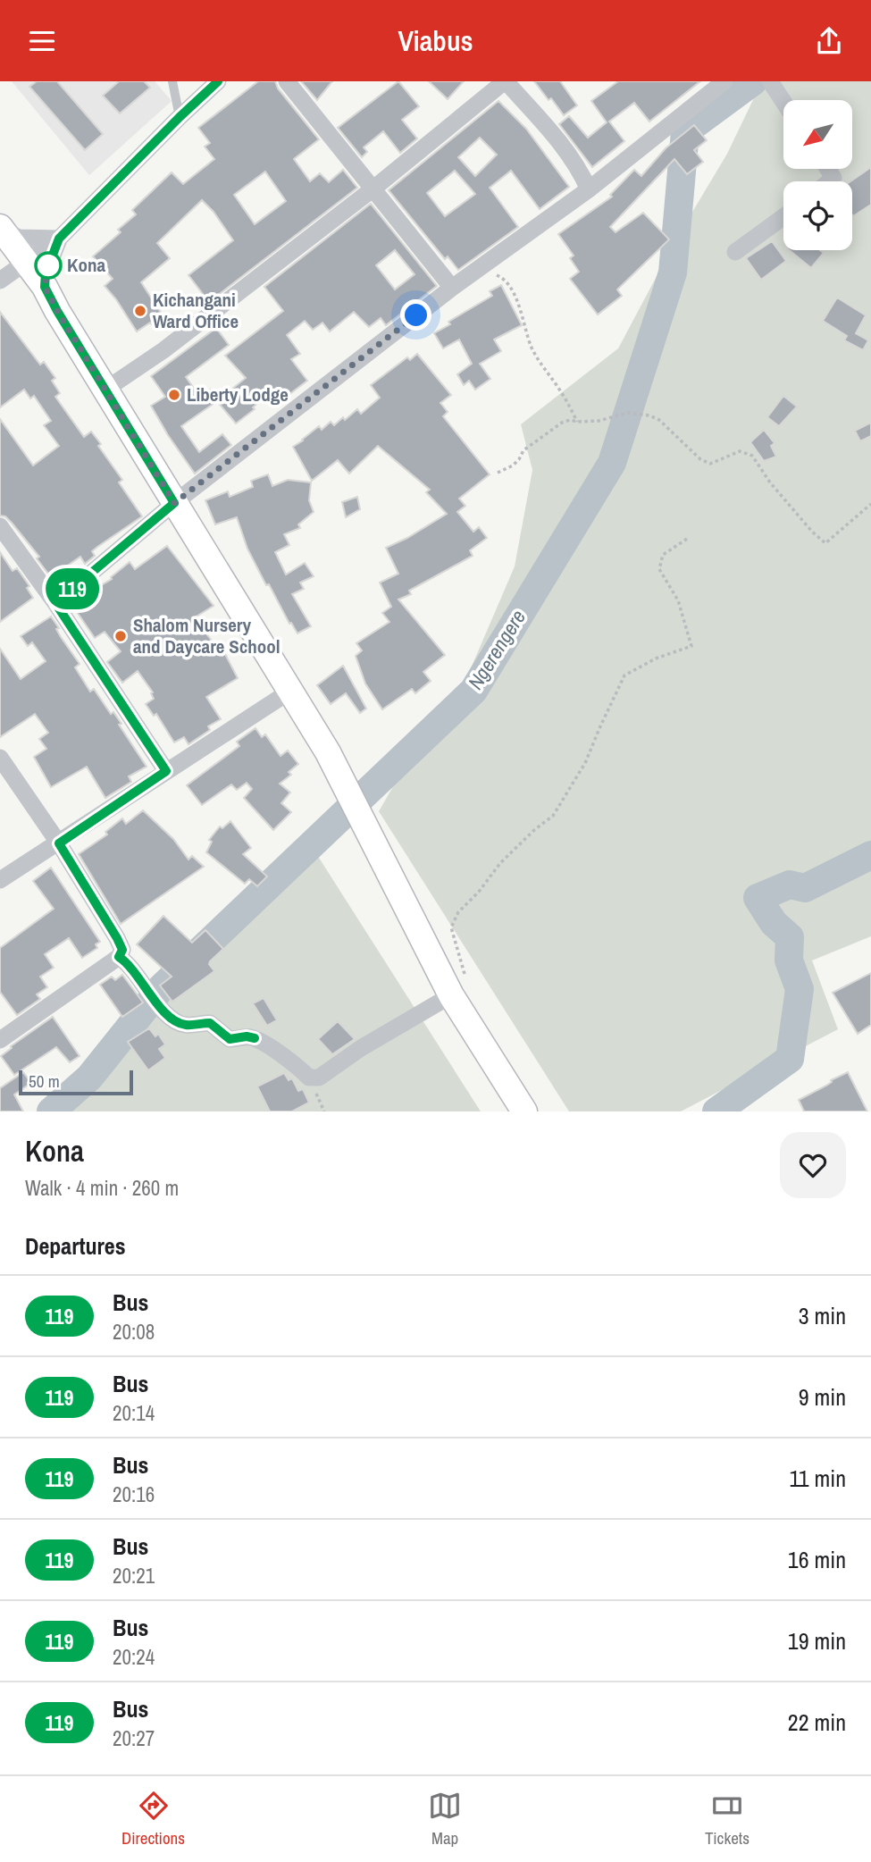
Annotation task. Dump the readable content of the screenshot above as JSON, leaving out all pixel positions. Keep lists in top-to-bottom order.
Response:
{
  "water": ["Ngerengere"],
  "places": [
    "Kona",
    "Kichangani Ward Office",
    "Liberty Lodge",
    "Shalom Nursery and Daycare School"
  ],
  "lines": ["bus line 119"],
  "scale_bar": "50 m",
  "north": "bottom left",
  "page": {
    "header": "Viabus",
    "on_map": "119",
    "scale": "50 m",
    "heading": [
      ["Kona", "Walk · 4 min · 260 m"],
      "Departures"
    ],
    "list": [
      {
        "mark": "119",
        "name": "Bus",
        "note": "20:08",
        "value": "3 min"
      },
      {
        "mark": "119",
        "name": "Bus",
        "note": "20:14",
        "value": "9 min"
      },
      {
        "mark": "119",
        "name": "Bus",
        "note": "20:16",
        "value": "11 min"
      },
      {
        "mark": "119",
        "name": "Bus",
        "note": "20:21",
        "value": "16 min"
      },
      {
        "mark": "119",
        "name": "Bus",
        "note": "20:24",
        "value": "19 min"
      },
      {
        "mark": "119",
        "name": "Bus",
        "note": "20:27",
        "value": "22 min"
      }
    ],
    "tabs": ["Directions", "Map", "Tickets"]
  }
}
